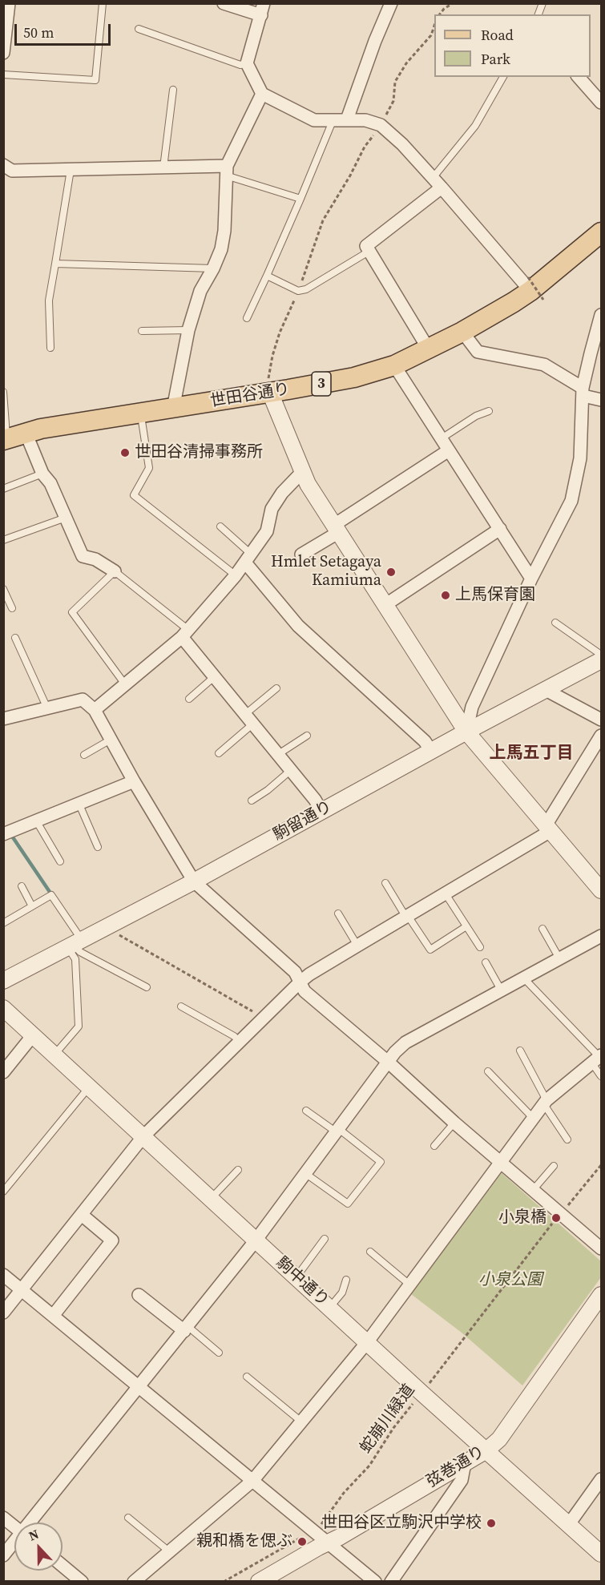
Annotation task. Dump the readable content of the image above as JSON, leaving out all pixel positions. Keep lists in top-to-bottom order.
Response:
{
  "streets": {
    "main road": ["3", "世田谷通り"],
    "street": ["駒留通り", "駒中通り", "弦巻通り"],
    "path": ["蛇崩川緑道"]
  },
  "crossings": [
    ["駒中通り", "蛇崩川緑道"],
    ["駒中通り", "弦巻通り"]
  ],
  "districts": ["上馬五丁目"],
  "parks": ["小泉公園"],
  "places": [
    "世田谷清掃事務所",
    "Hmlet Setagaya Kamiuma",
    "上馬保育園",
    "小泉橋",
    "世田谷区立駒沢中学校",
    "親和橋を偲ぶ"
  ],
  "legend": ["Road", "Park"],
  "scale_bar": "50 m",
  "north": "top"
}
